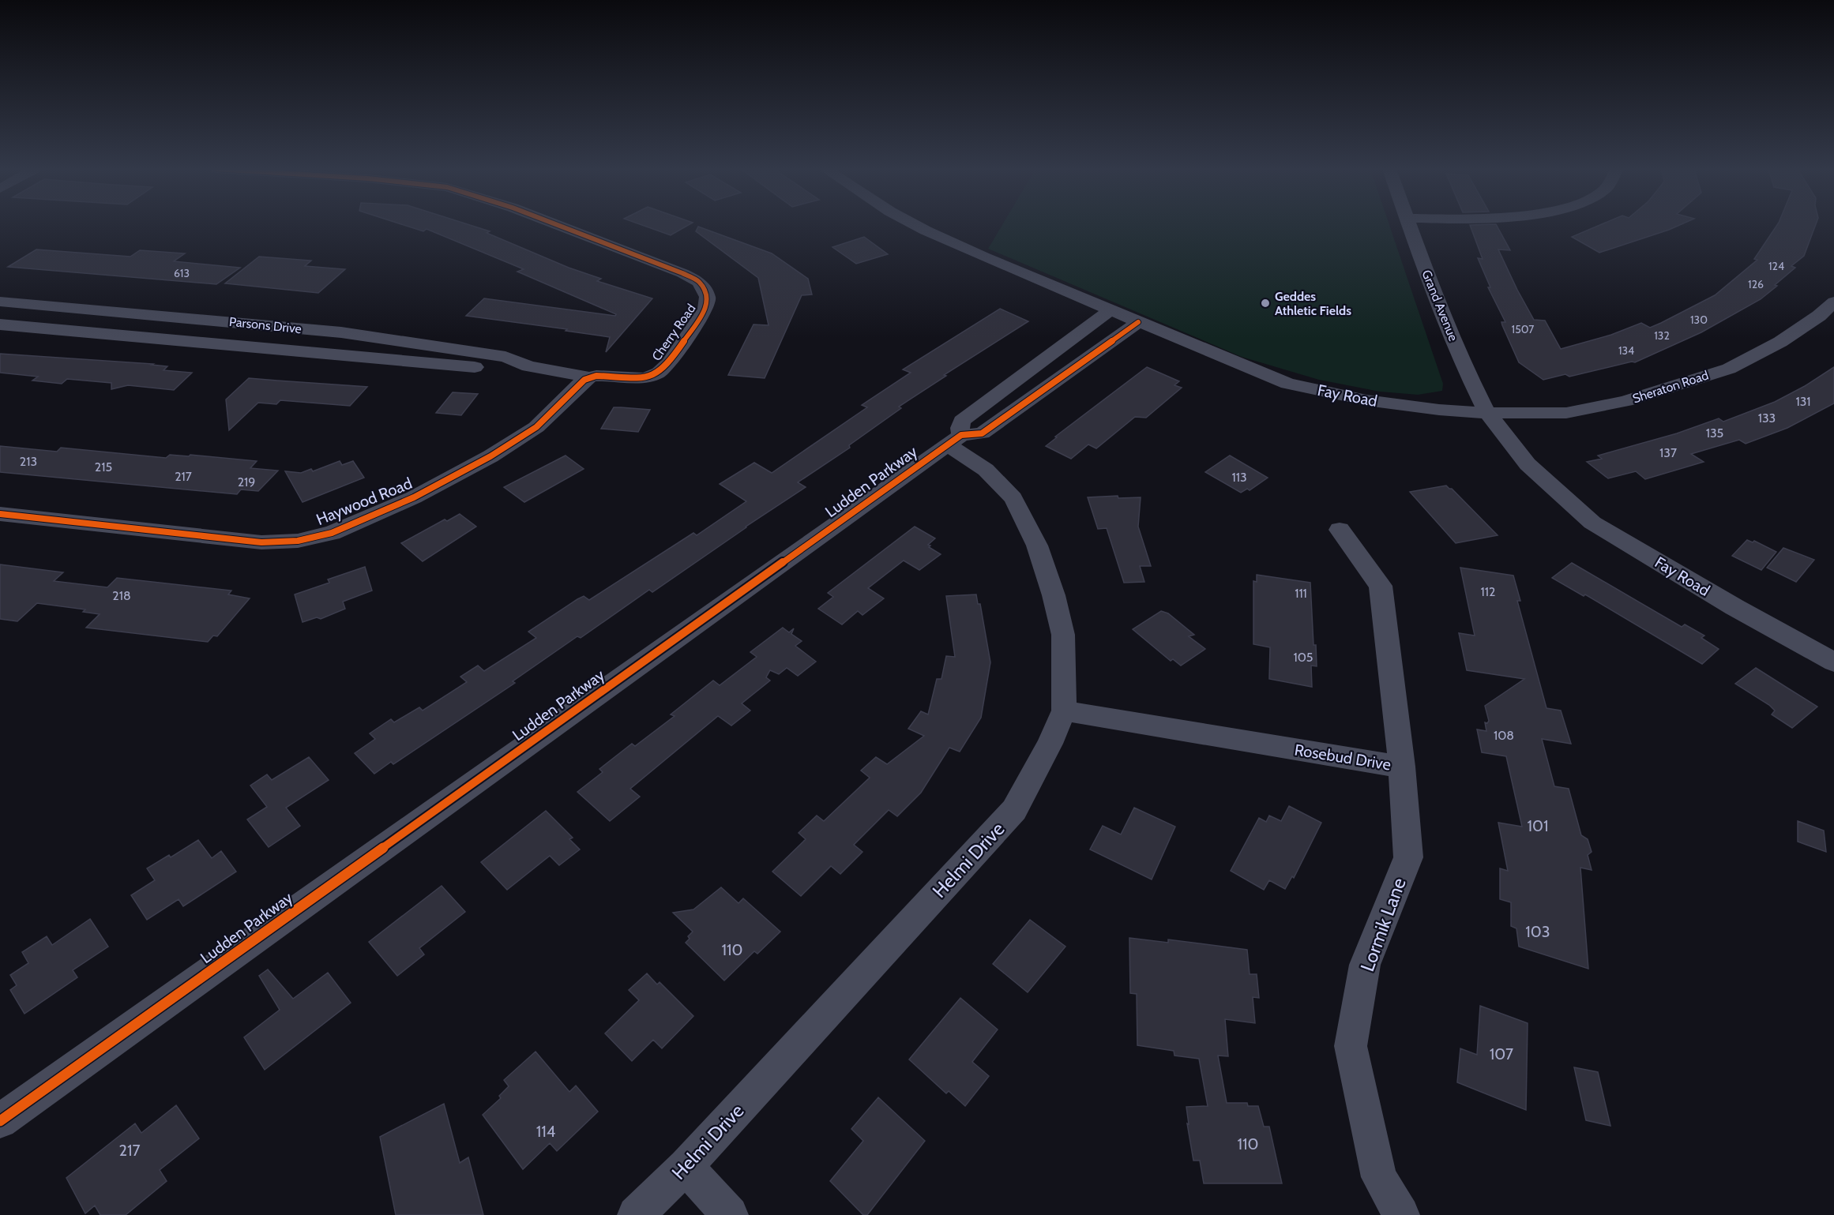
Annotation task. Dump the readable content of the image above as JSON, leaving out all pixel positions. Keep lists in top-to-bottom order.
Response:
{
  "streets": {
    "street": [
      "Grand Avenue",
      "Parsons Drive",
      "Cherry Road",
      "Sheraton Road",
      "Fay Road",
      "Ludden Parkway",
      "Haywood Road",
      "Rosebud Drive",
      "Helmi Drive",
      "Lormik Lane"
    ]
  },
  "crossings": [
    ["Grand Avenue", "Sheraton Road"],
    ["Grand Avenue", "Fay Road"],
    ["Parsons Drive", "Cherry Road"],
    ["Parsons Drive", "Haywood Road"],
    ["Cherry Road", "Haywood Road"],
    ["Sheraton Road", "Fay Road"],
    ["Fay Road", "Ludden Parkway"],
    ["Ludden Parkway", "Helmi Drive"],
    ["Rosebud Drive", "Helmi Drive"],
    ["Rosebud Drive", "Lormik Lane"]
  ],
  "places": ["Geddes Athletic Fields"],
  "house_numbers": [
    "124",
    "613",
    "126",
    "130",
    "1507",
    "132",
    "134",
    "131",
    "133",
    "135",
    "137",
    "213",
    "215",
    "217",
    "113",
    "219",
    "112",
    "111",
    "218",
    "105",
    "108",
    "101",
    "103",
    "110",
    "107",
    "114",
    "110",
    "217"
  ]
}
